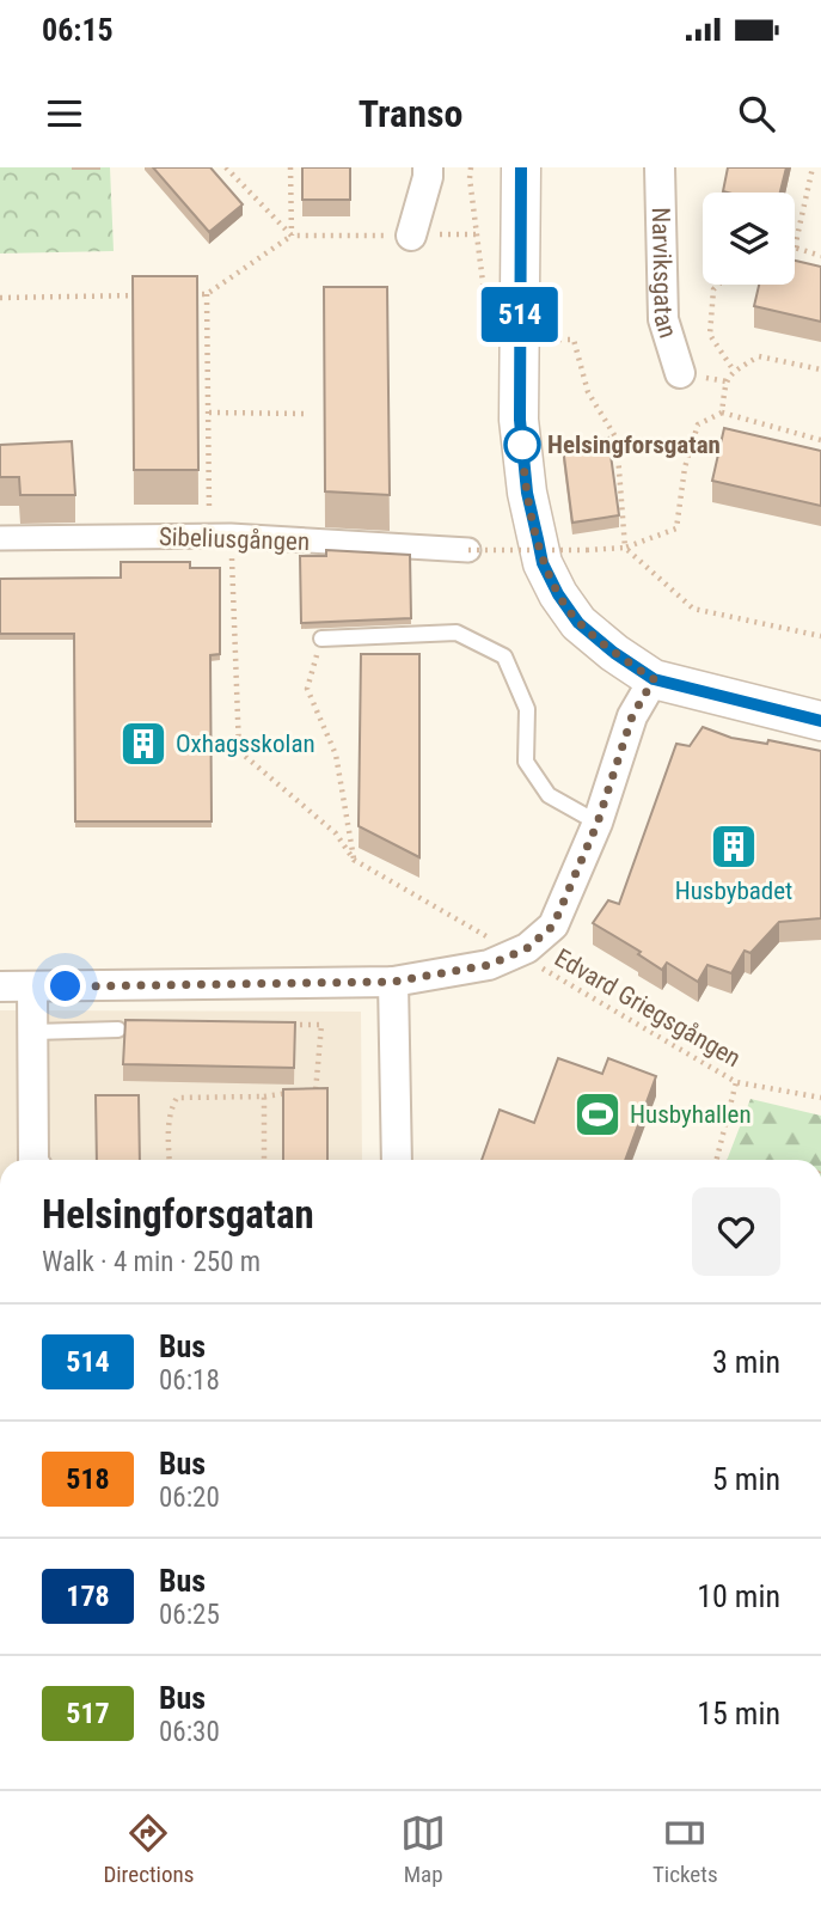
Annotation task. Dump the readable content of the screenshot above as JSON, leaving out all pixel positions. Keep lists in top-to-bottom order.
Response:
{
  "streets": {
    "street": ["Narviksgatan", "Sibeliusgången"],
    "path": ["Edvard Griegsgången"]
  },
  "crossings": [
    ["Sibeliusgången", "Edvard Griegsgången"]
  ],
  "places": {
    "other": ["Helsingforsgatan"],
    "building": ["Oxhagsskolan", "Husbybadet"],
    "sports": ["Husbyhallen"]
  },
  "lines": ["bus line 514"],
  "page": {
    "status": "06:15",
    "header": "Transo",
    "on_map": "514",
    "heading": ["Helsingforsgatan", "Walk · 4 min · 250 m"],
    "list": [
      {
        "mark": "514",
        "name": "Bus",
        "note": "06:18",
        "value": "3 min"
      },
      {
        "mark": "518",
        "name": "Bus",
        "note": "06:20",
        "value": "5 min"
      },
      {
        "mark": "178",
        "name": "Bus",
        "note": "06:25",
        "value": "10 min"
      },
      {
        "mark": "517",
        "name": "Bus",
        "note": "06:30",
        "value": "15 min"
      }
    ],
    "tabs": ["Directions", "Map", "Tickets"]
  }
}
